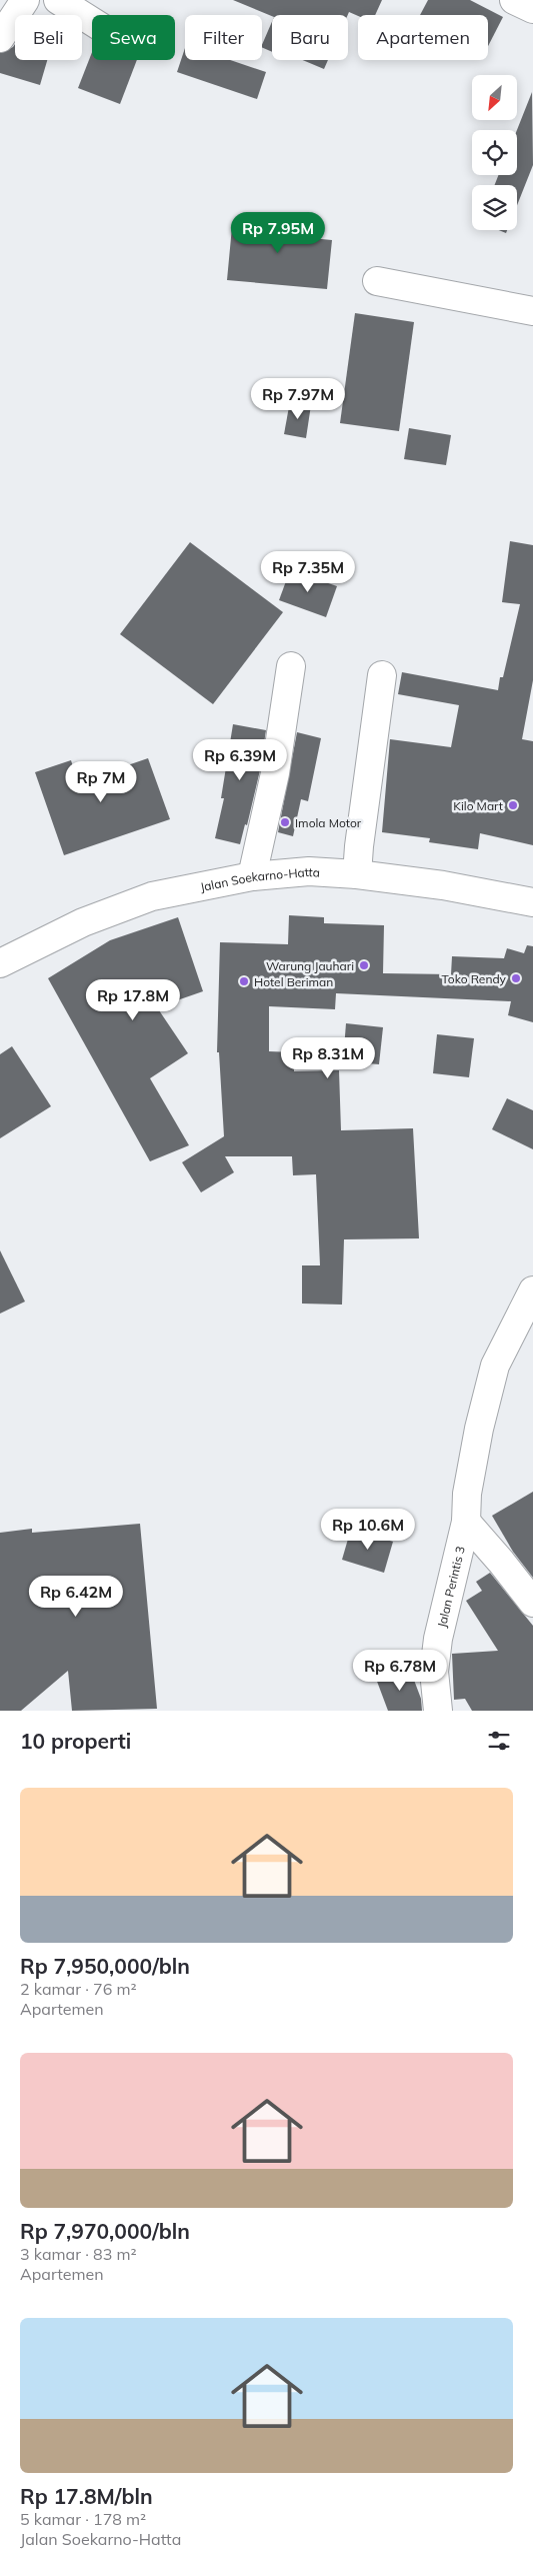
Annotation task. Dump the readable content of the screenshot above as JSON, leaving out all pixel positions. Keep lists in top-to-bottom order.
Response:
{
  "streets": {
    "main road": ["Jalan Soekarno-Hatta", "Jalan Perintis 3"]
  },
  "places": [
    "Kilo Mart",
    "Imola Motor",
    "Warung Jauhari",
    "Toko Rendy",
    "Hotel Beriman"
  ],
  "north": "bottom left",
  "page": {
    "chip": [
      "Beli",
      "Sewa",
      "Filter",
      "Baru",
      "Apartemen"
    ],
    "price": [
      "Rp 7.95M",
      "Rp 7.97M",
      "Rp 7.35M",
      "Rp 6.39M",
      "Rp 7M",
      "Rp 17.8M",
      "Rp 8.31M",
      "Rp 10.6M",
      "Rp 6.42M",
      "Rp 6.78M"
    ],
    "heading": "10 properti",
    "list": [
      {
        "name": "Rp 7,950,000/bln",
        "note": "2 kamar · 76 m² · Apartemen"
      },
      {
        "name": "Rp 7,970,000/bln",
        "note": "3 kamar · 83 m² · Apartemen"
      },
      {
        "name": "Rp 17.8M/bln",
        "note": "5 kamar · 178 m² · Jalan Soekarno-Hatta"
      }
    ]
  }
}
